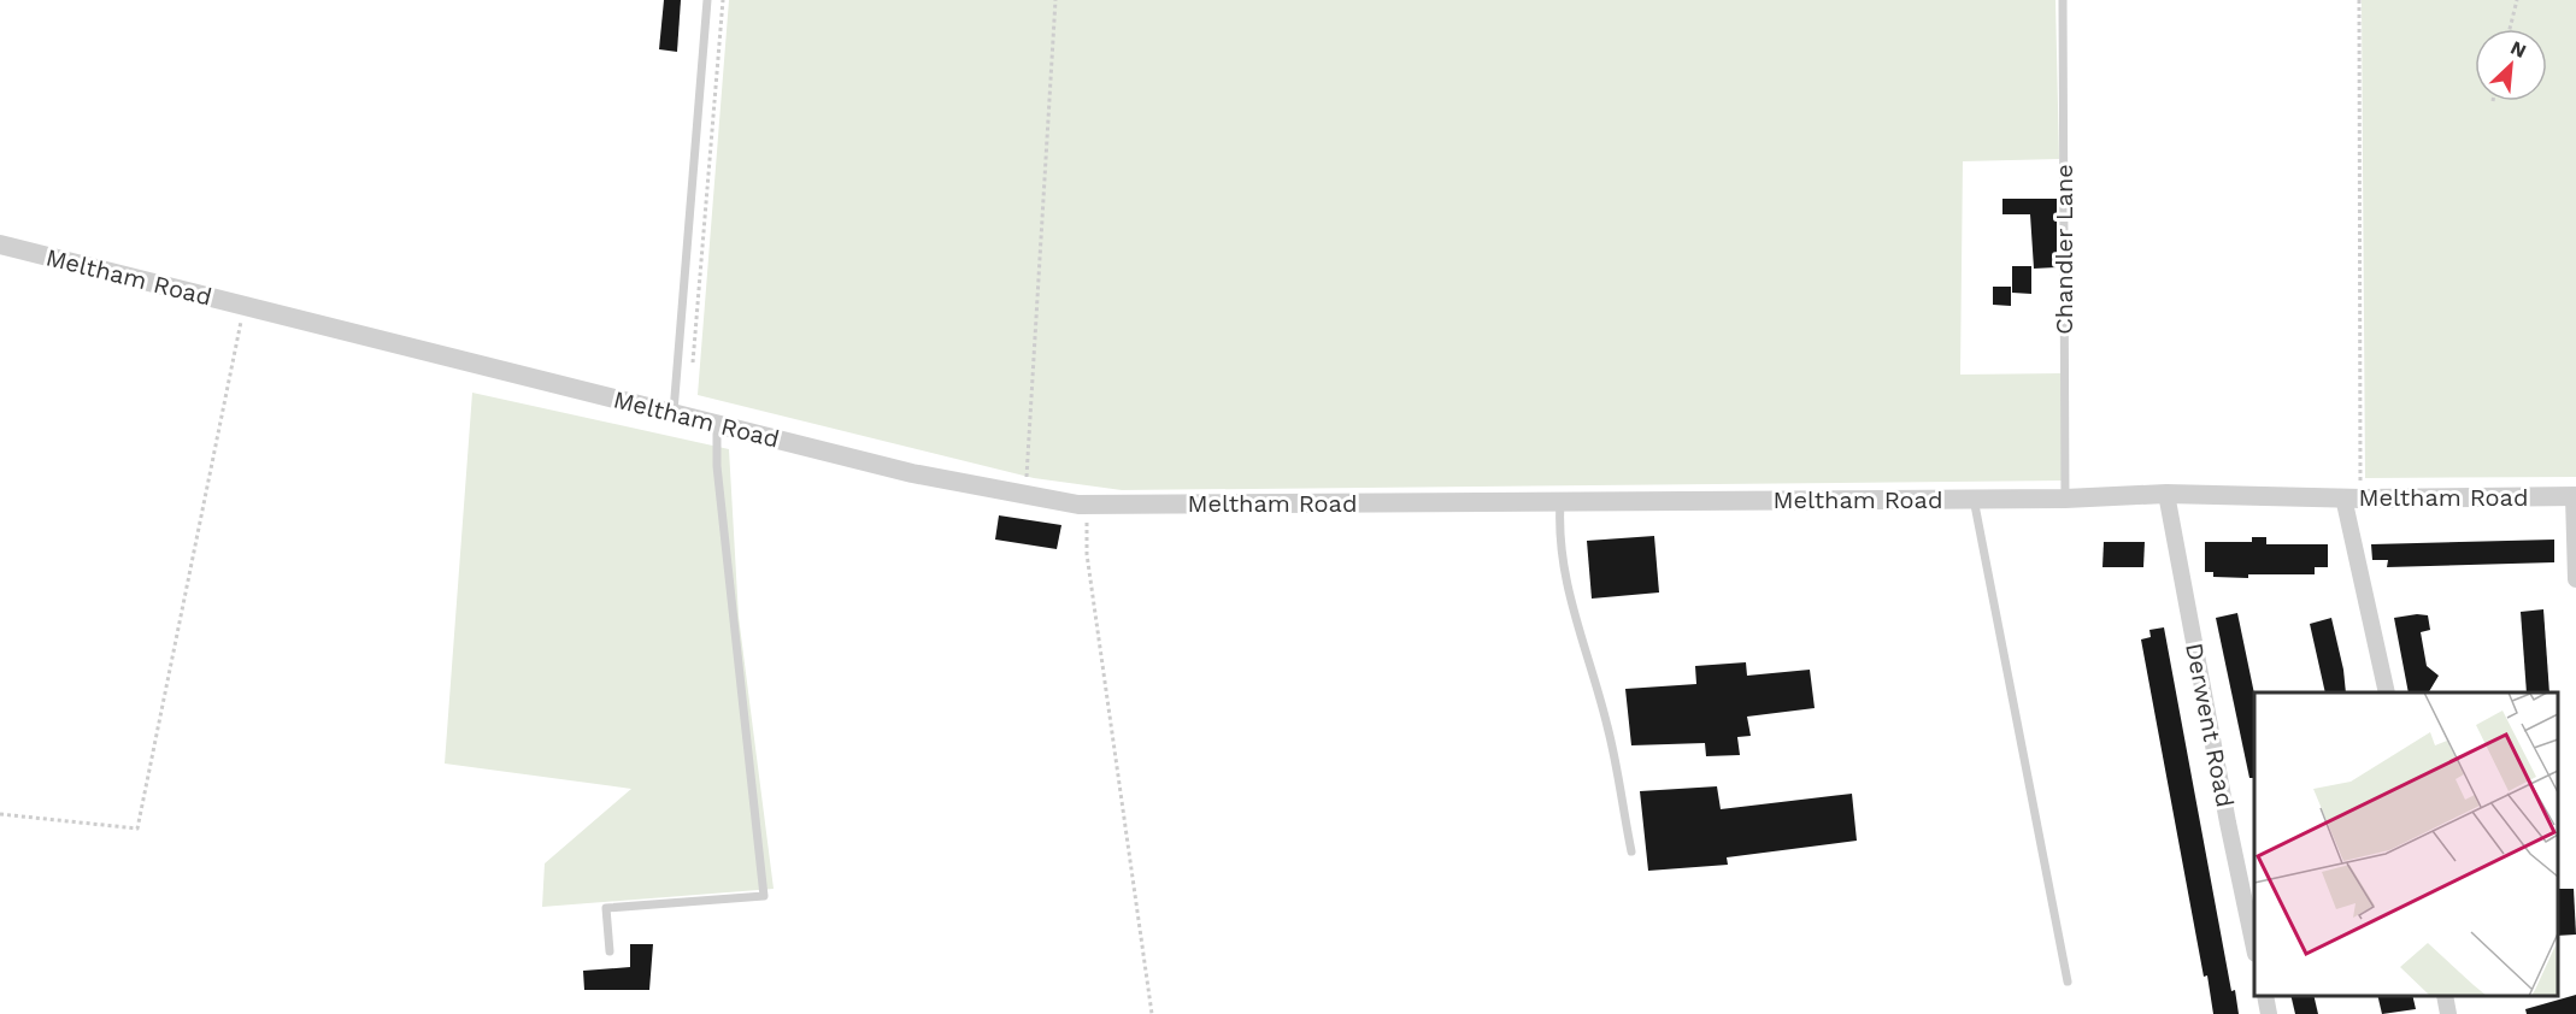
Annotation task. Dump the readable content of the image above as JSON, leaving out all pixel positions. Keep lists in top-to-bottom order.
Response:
{
  "streets": {
    "street": ["Meltham Road", "Derwent Road"],
    "lane": ["Chandler Lane"]
  },
  "crossings": [
    ["Chandler Lane", "Meltham Road"],
    ["Meltham Road", "Derwent Road"]
  ],
  "north": "top right"
}
